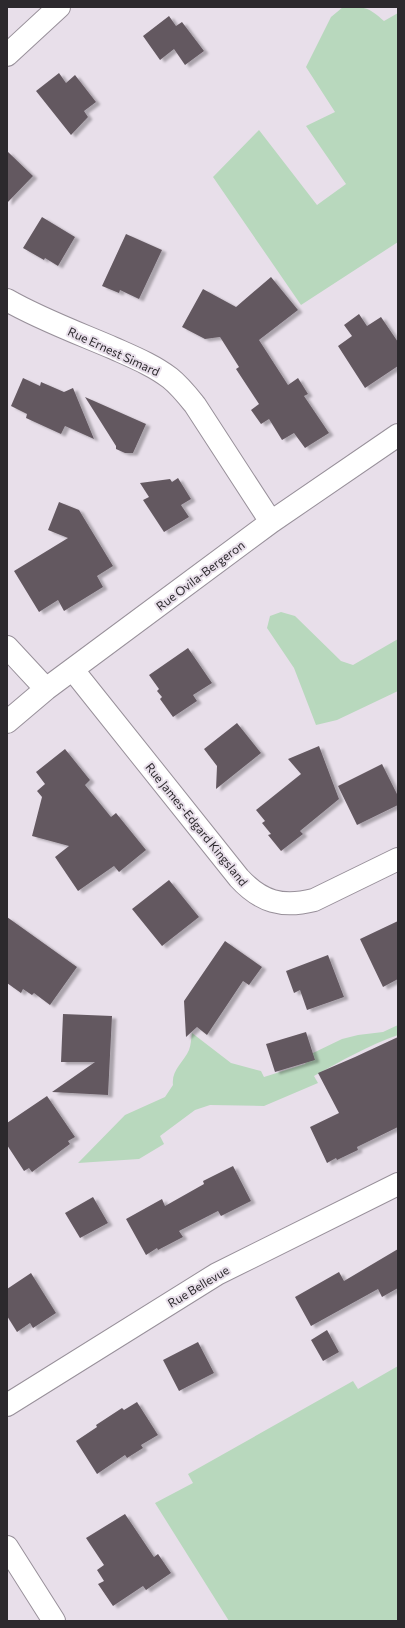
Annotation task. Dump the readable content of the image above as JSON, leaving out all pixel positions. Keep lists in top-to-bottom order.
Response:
{
  "streets": {
    "street": [
      "Rue Ernest Simard",
      "Rue Ovila-Bergeron",
      "Rue James-Edgard Kingsland",
      "Rue Bellevue"
    ]
  },
  "crossings": [
    ["Rue Ernest Simard", "Rue Ovila-Bergeron"],
    ["Rue Ovila-Bergeron", "Rue James-Edgard Kingsland"]
  ]
}
